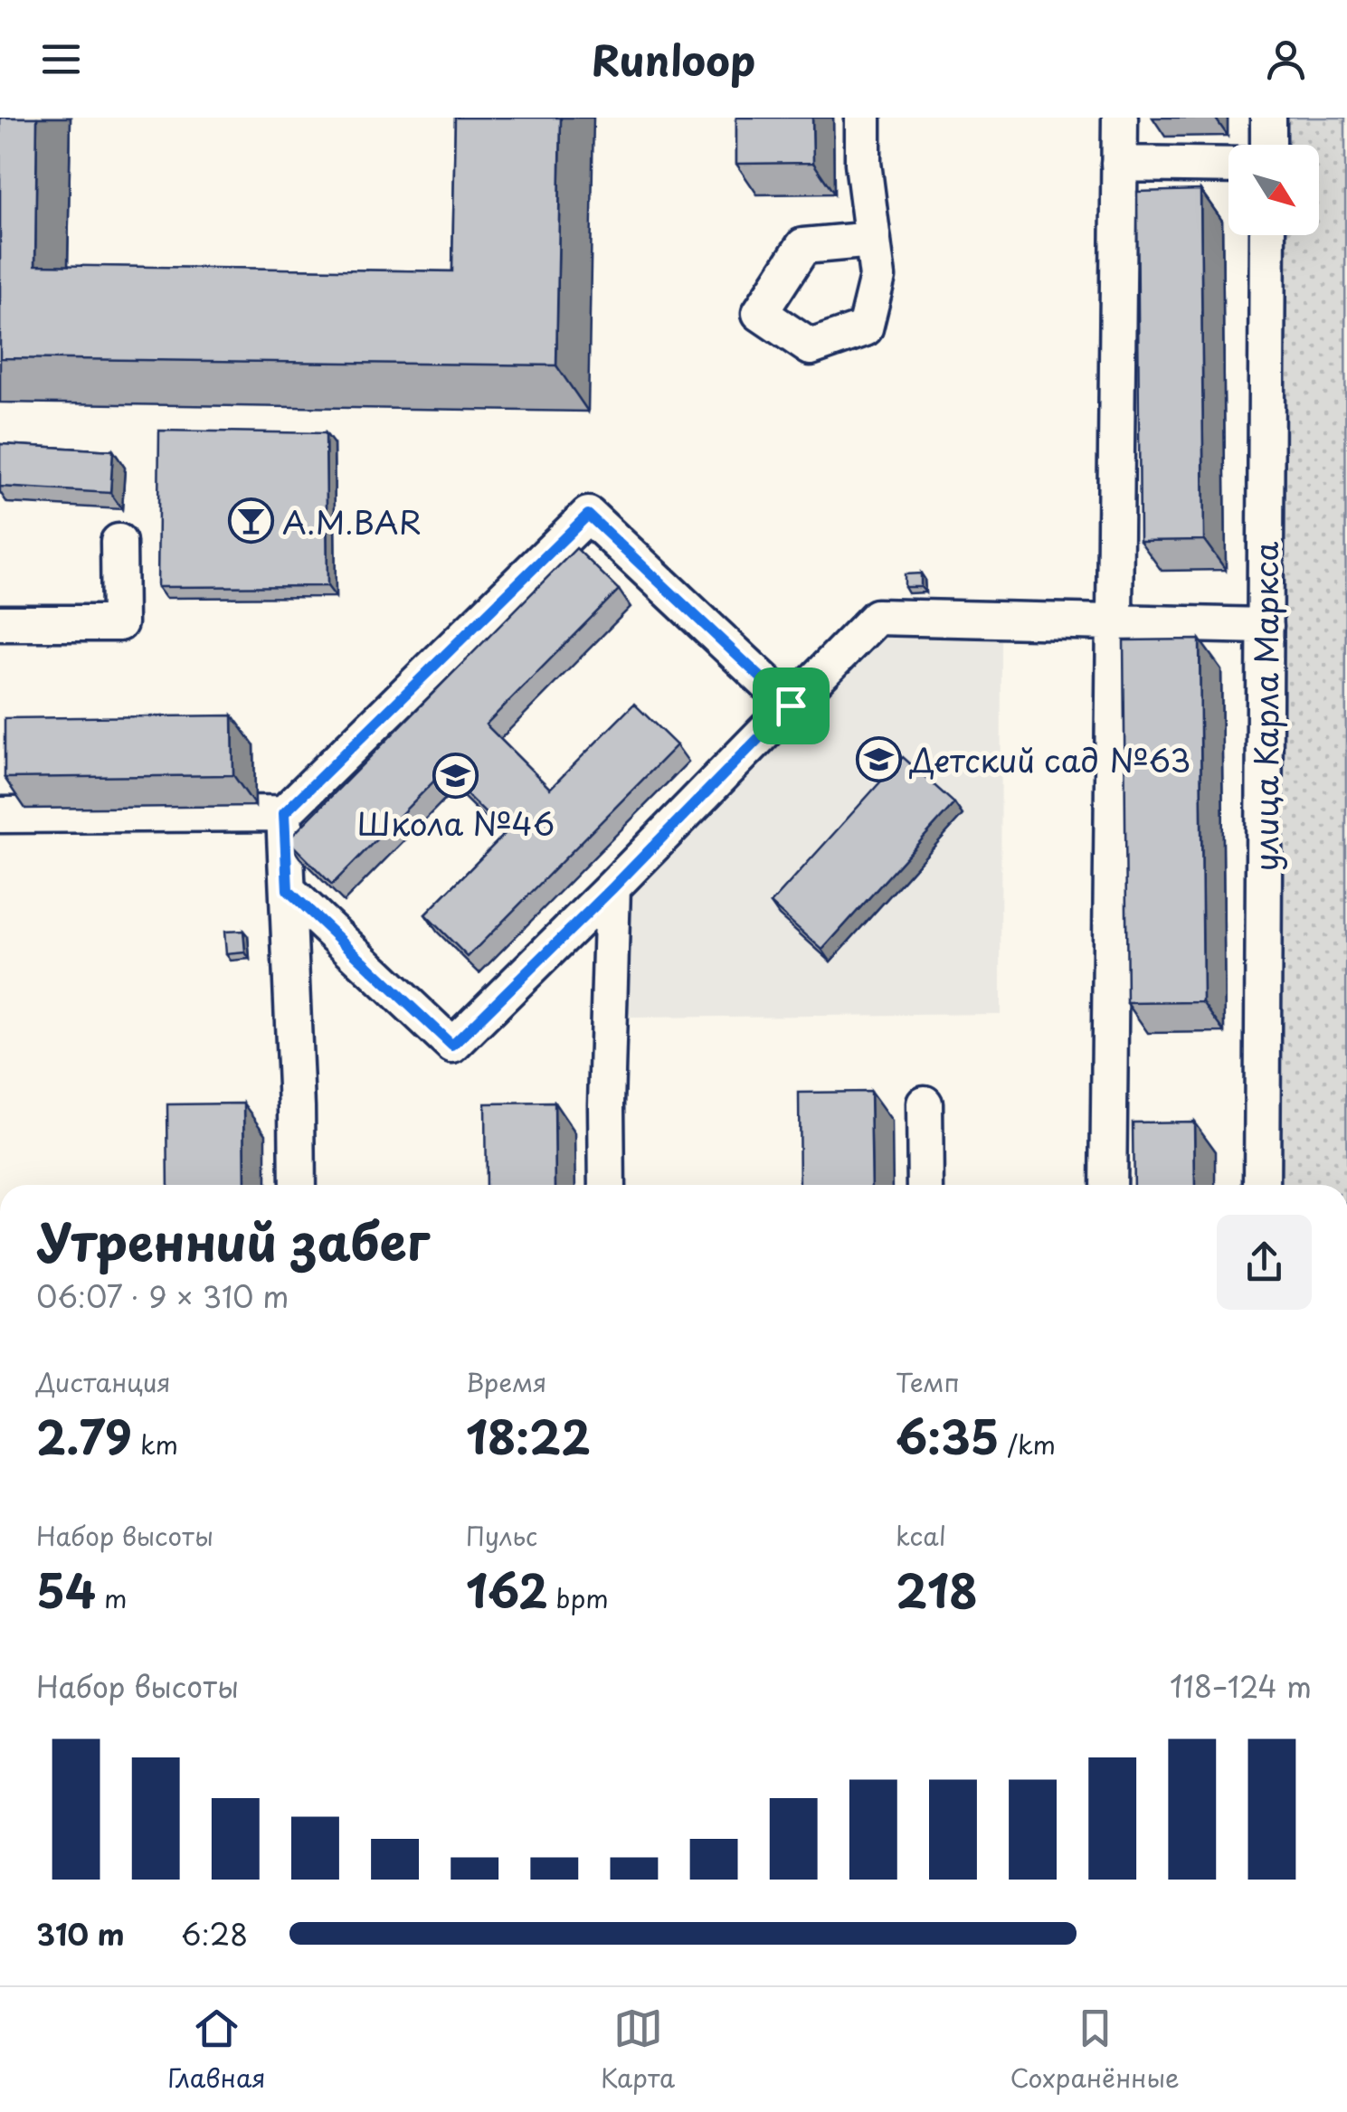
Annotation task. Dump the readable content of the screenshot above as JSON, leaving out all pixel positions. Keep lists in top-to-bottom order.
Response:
{
  "streets": {
    "street": ["улица Карла Маркса"]
  },
  "places": {
    "bar": ["А.М.BAR"],
    "school or university": ["Детский сад №63", "Школа №46"]
  },
  "north": "bottom right",
  "page": {
    "header": "Runloop",
    "heading": ["Утренний забег", "06:07 · 9 × 310 m"],
    "stats": [
      ["Дистанция", "2.79 km"],
      ["Время", "18:22"],
      ["Темп", "6:35 /km"],
      ["Набор высоты", "54 m"],
      ["Пульс", "162 bpm"],
      ["kcal", "218"]
    ],
    "chart": ["Набор высоты", "118–124 m"],
    "list": [
      {
        "name": "310 m",
        "note": "6:28"
      }
    ],
    "tabs": ["Главная", "Карта", "Сохранённые"]
  }
}
